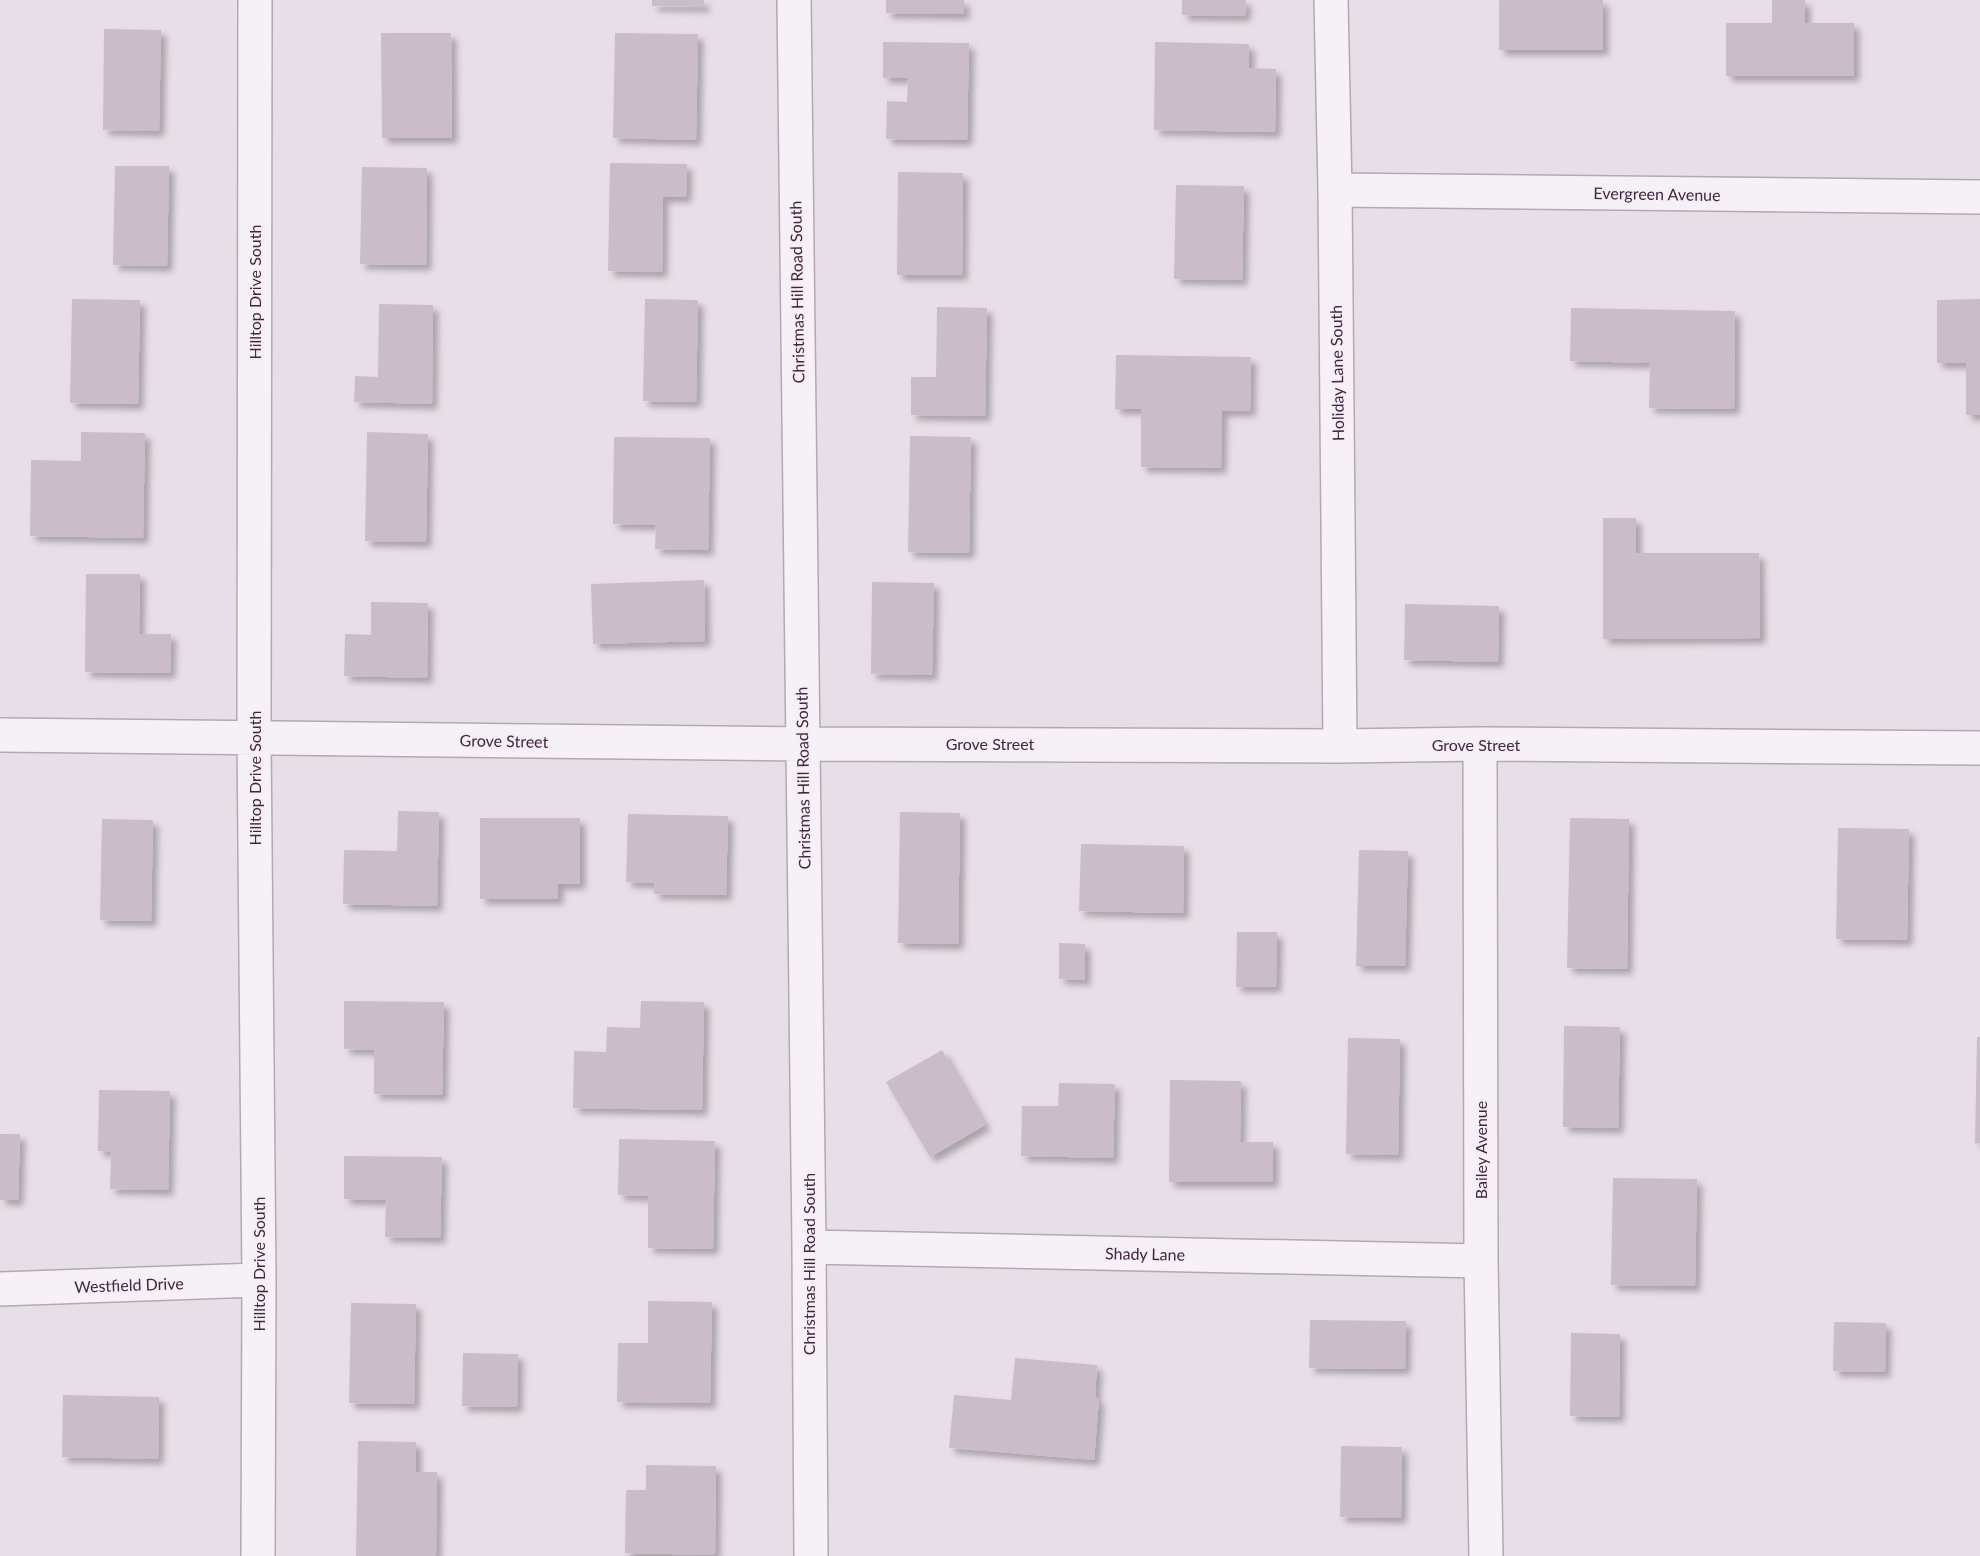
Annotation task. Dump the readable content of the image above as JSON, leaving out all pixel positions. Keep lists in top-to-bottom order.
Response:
{
  "streets": {
    "street": [
      "Evergreen Avenue",
      "Hilltop Drive South",
      "Christmas Hill Road South",
      "Holiday Lane South",
      "Grove Street",
      "Bailey Avenue",
      "Shady Lane",
      "Westfield Drive"
    ]
  },
  "crossings": [
    ["Evergreen Avenue", "Holiday Lane South"],
    ["Hilltop Drive South", "Grove Street"],
    ["Hilltop Drive South", "Westfield Drive"],
    ["Christmas Hill Road South", "Grove Street"],
    ["Christmas Hill Road South", "Shady Lane"],
    ["Holiday Lane South", "Grove Street"],
    ["Grove Street", "Bailey Avenue"],
    ["Bailey Avenue", "Shady Lane"]
  ]
}
